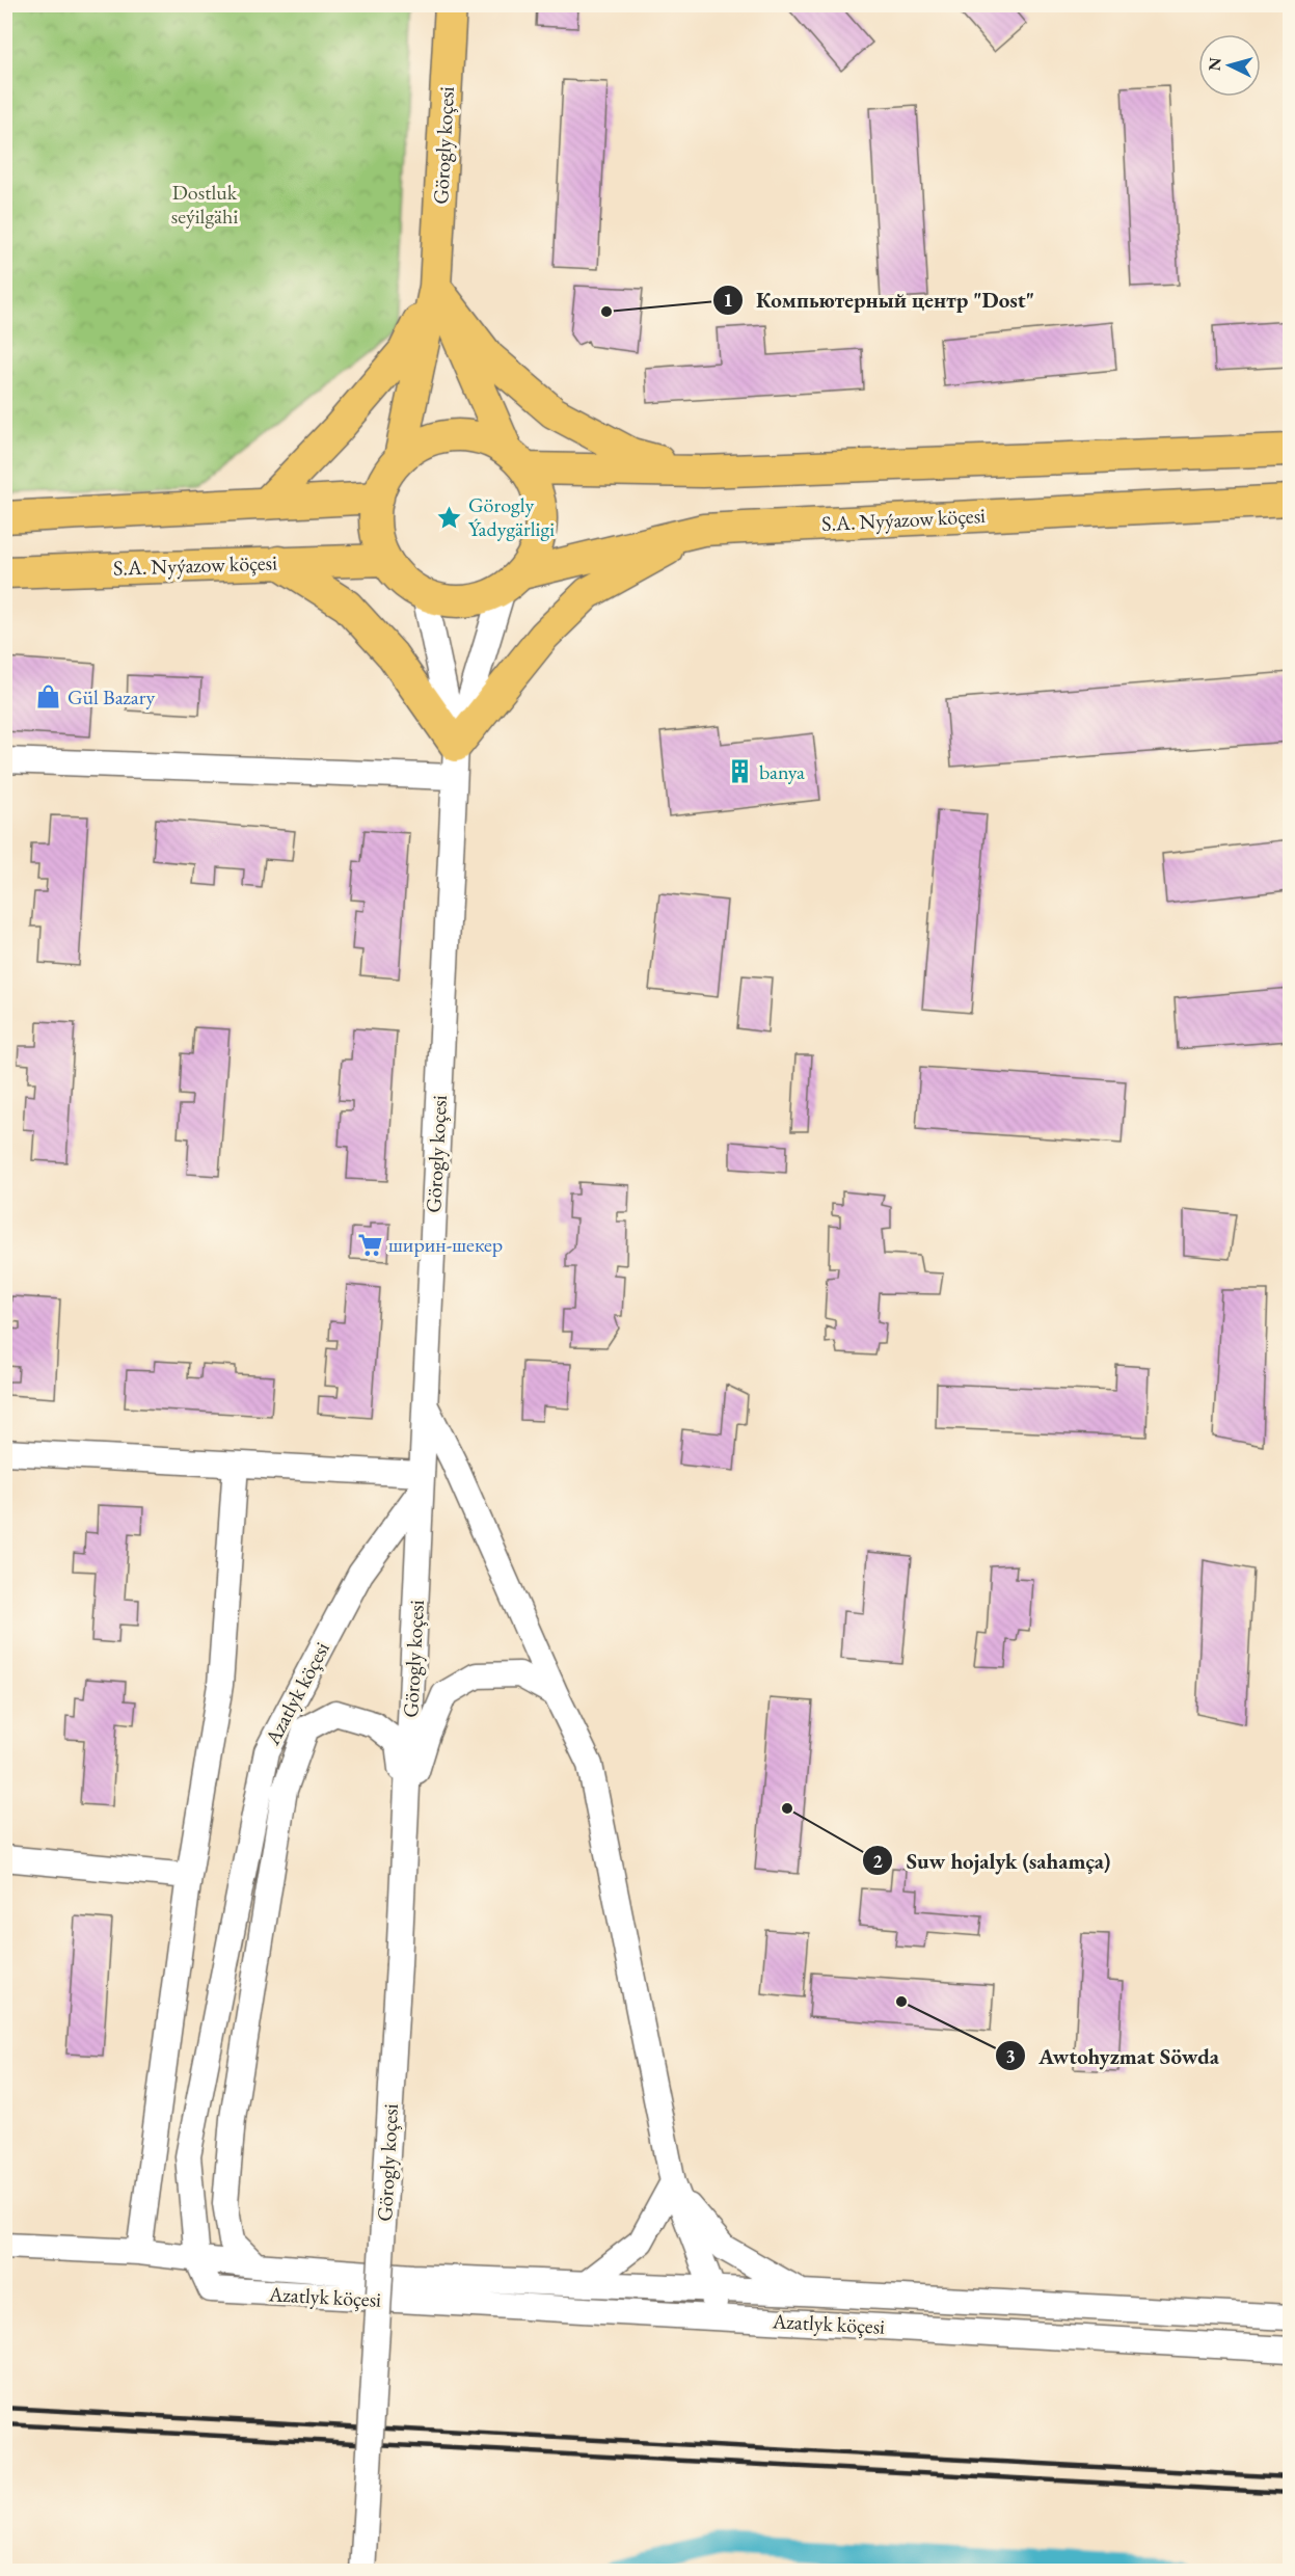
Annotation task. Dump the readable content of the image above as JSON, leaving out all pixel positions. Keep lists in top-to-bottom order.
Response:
{
  "streets": {
    "main road": ["Görogly koçesi", "S.A. Nyýazow köçesi"],
    "street": ["Azatlyk köçesi"]
  },
  "crossings": [
    ["Görogly koçesi", "S.A. Nyýazow köçesi"],
    ["Görogly koçesi", "Azatlyk köçesi"]
  ],
  "parks": ["Dostluk seýilgähi"],
  "places": {
    "other": ["Компьютерный центр \"Dost\"", "Suw hojalyk (sahamça)", "Awtohyzmat Söwda"],
    "place": ["Görogly Ýadygärligi"],
    "shop": ["Gül Bazary"],
    "building": ["banya"],
    "supermarket": ["ширин-шекер"]
  },
  "north": "left"
}
